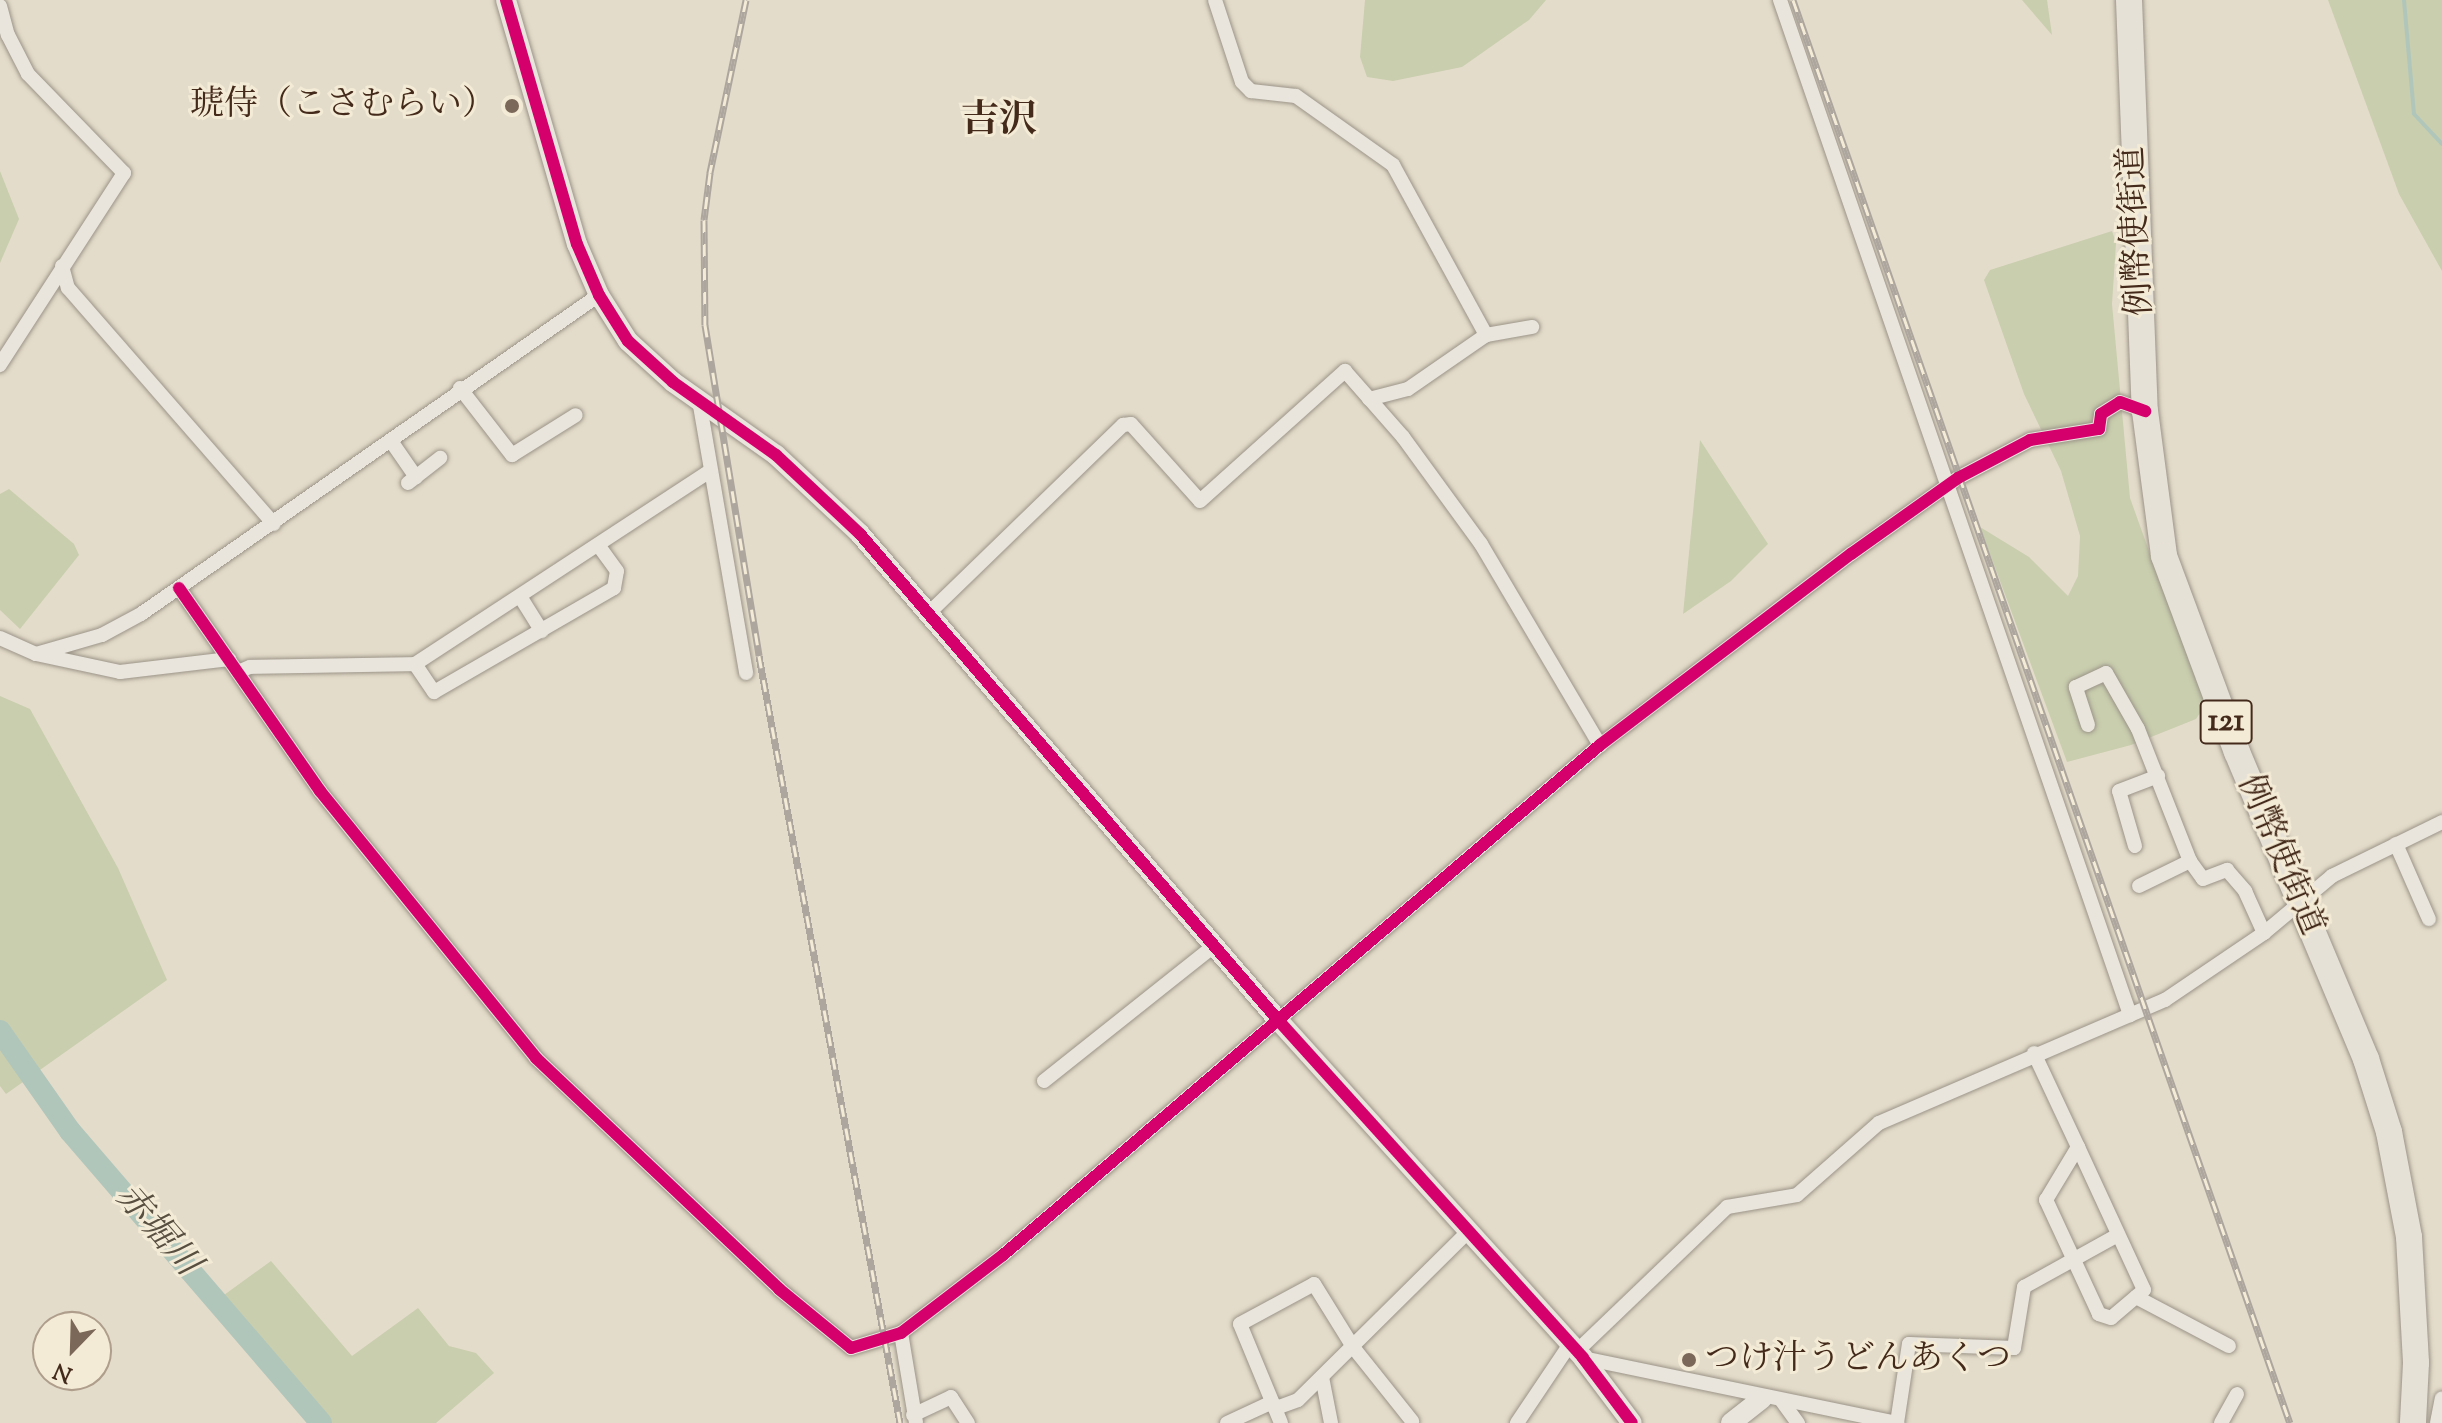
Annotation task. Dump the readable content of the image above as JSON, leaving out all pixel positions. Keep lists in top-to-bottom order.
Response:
{
  "streets": {
    "highway": ["例幣使街道", "121"]
  },
  "districts": ["吉沢"],
  "water": ["赤堀川"],
  "places": ["琥侍（こさむらい）", "つけ汁うどんあくつ"],
  "north": "bottom left"
}
